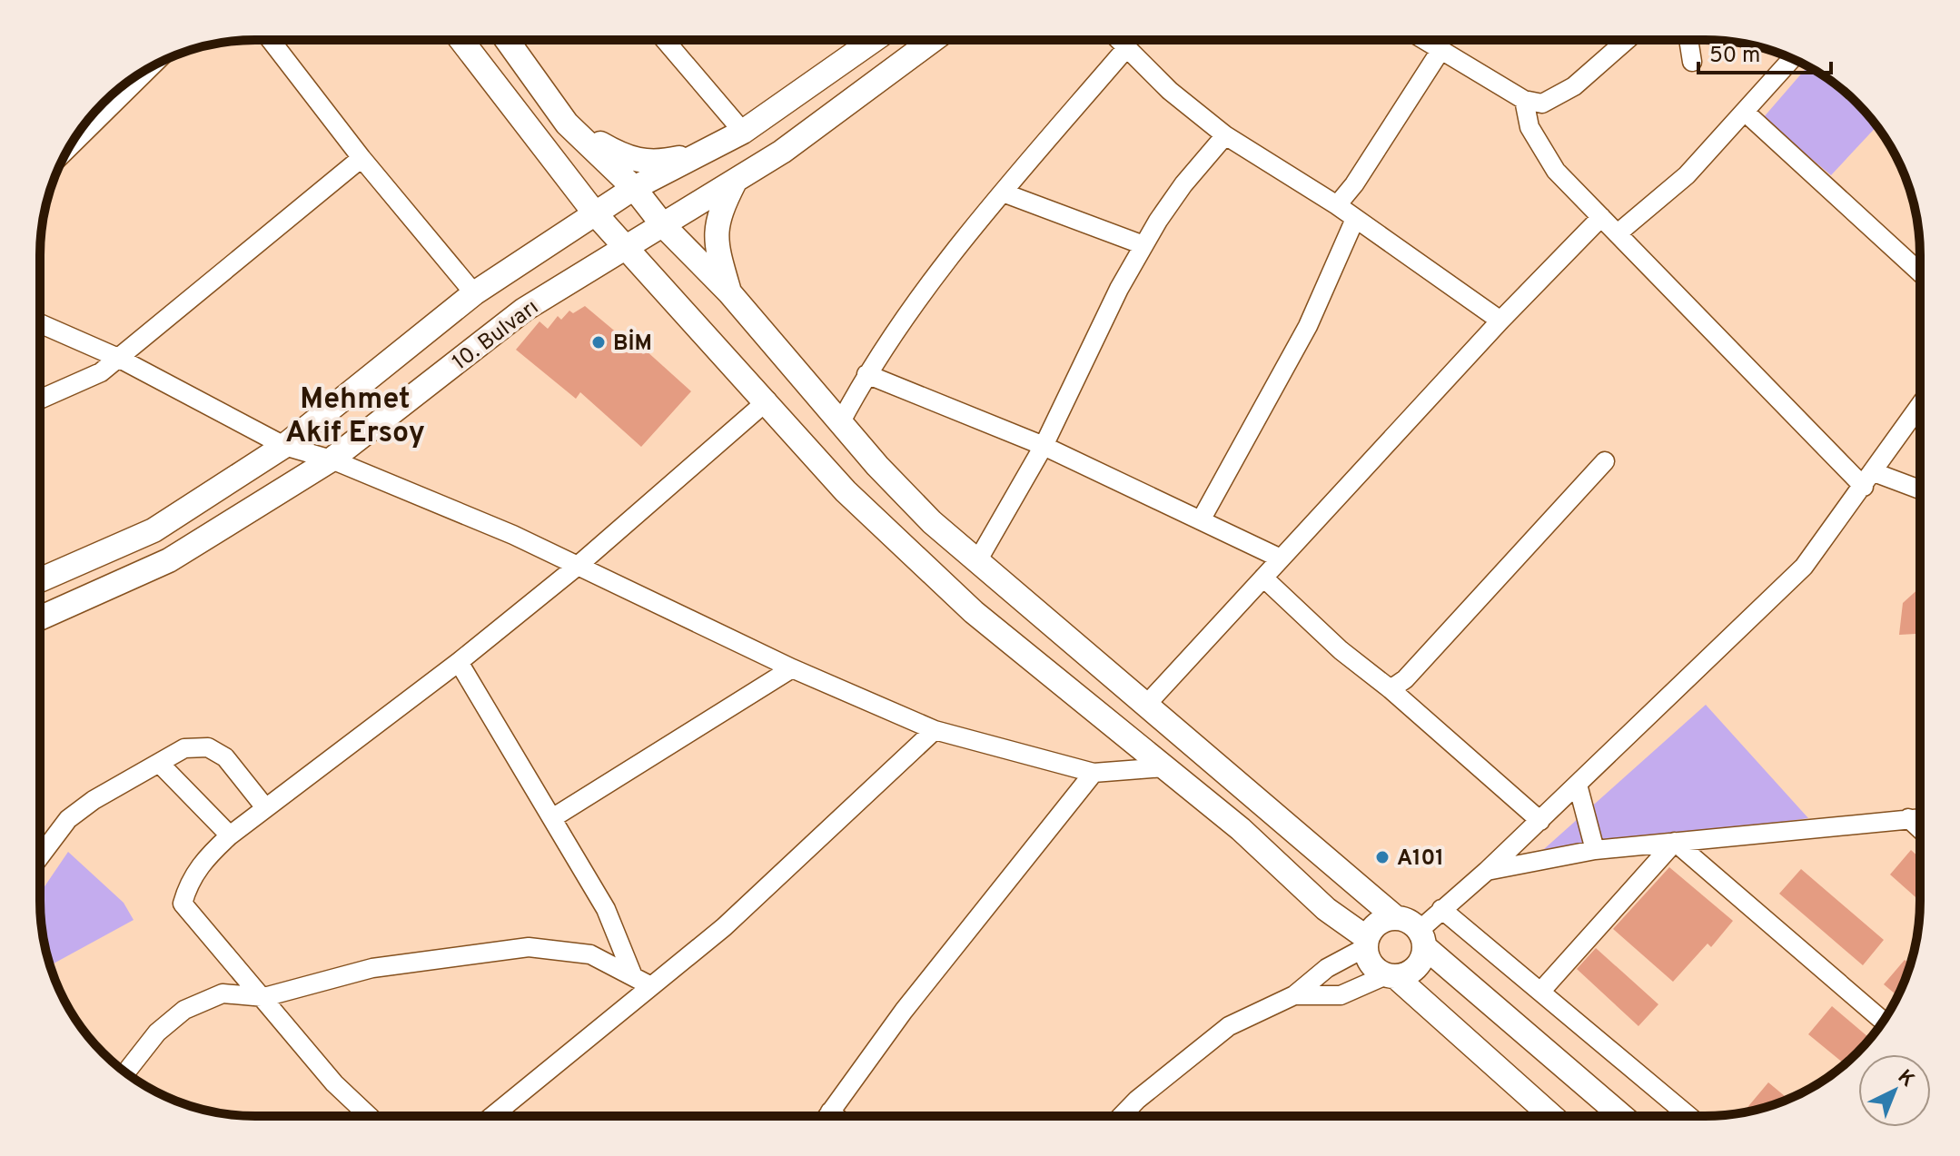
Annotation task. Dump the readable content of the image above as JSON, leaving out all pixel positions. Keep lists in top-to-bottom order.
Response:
{
  "streets": {
    "main road": ["10. Bulvarı"]
  },
  "districts": ["Mehmet Akif Ersoy"],
  "places": ["BİM", "A101"],
  "scale_bar": "50 m",
  "north": "top right"
}
